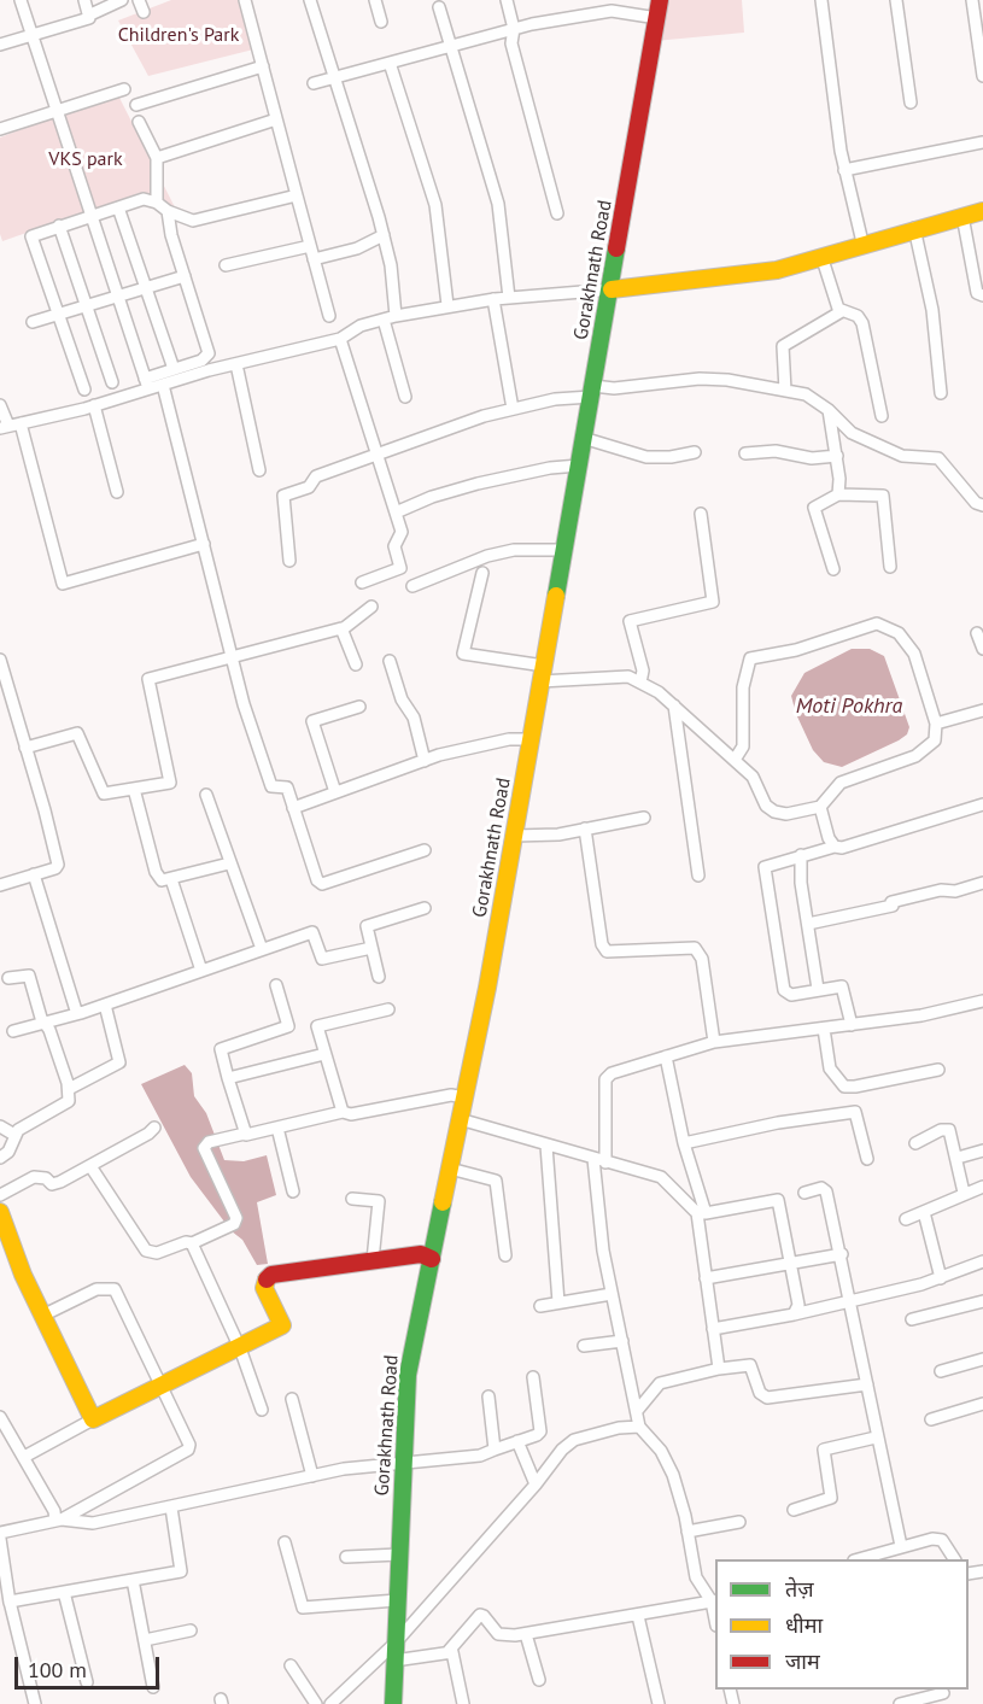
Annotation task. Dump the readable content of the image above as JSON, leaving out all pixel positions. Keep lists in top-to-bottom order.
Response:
{
  "streets": {
    "main road": ["Gorakhnath Road"]
  },
  "water": ["Moti Pokhra"],
  "parks": ["Children's Park", "VKS park"],
  "legend": ["तेज़", "धीमा", "जाम"],
  "scale_bar": "100 m"
}
